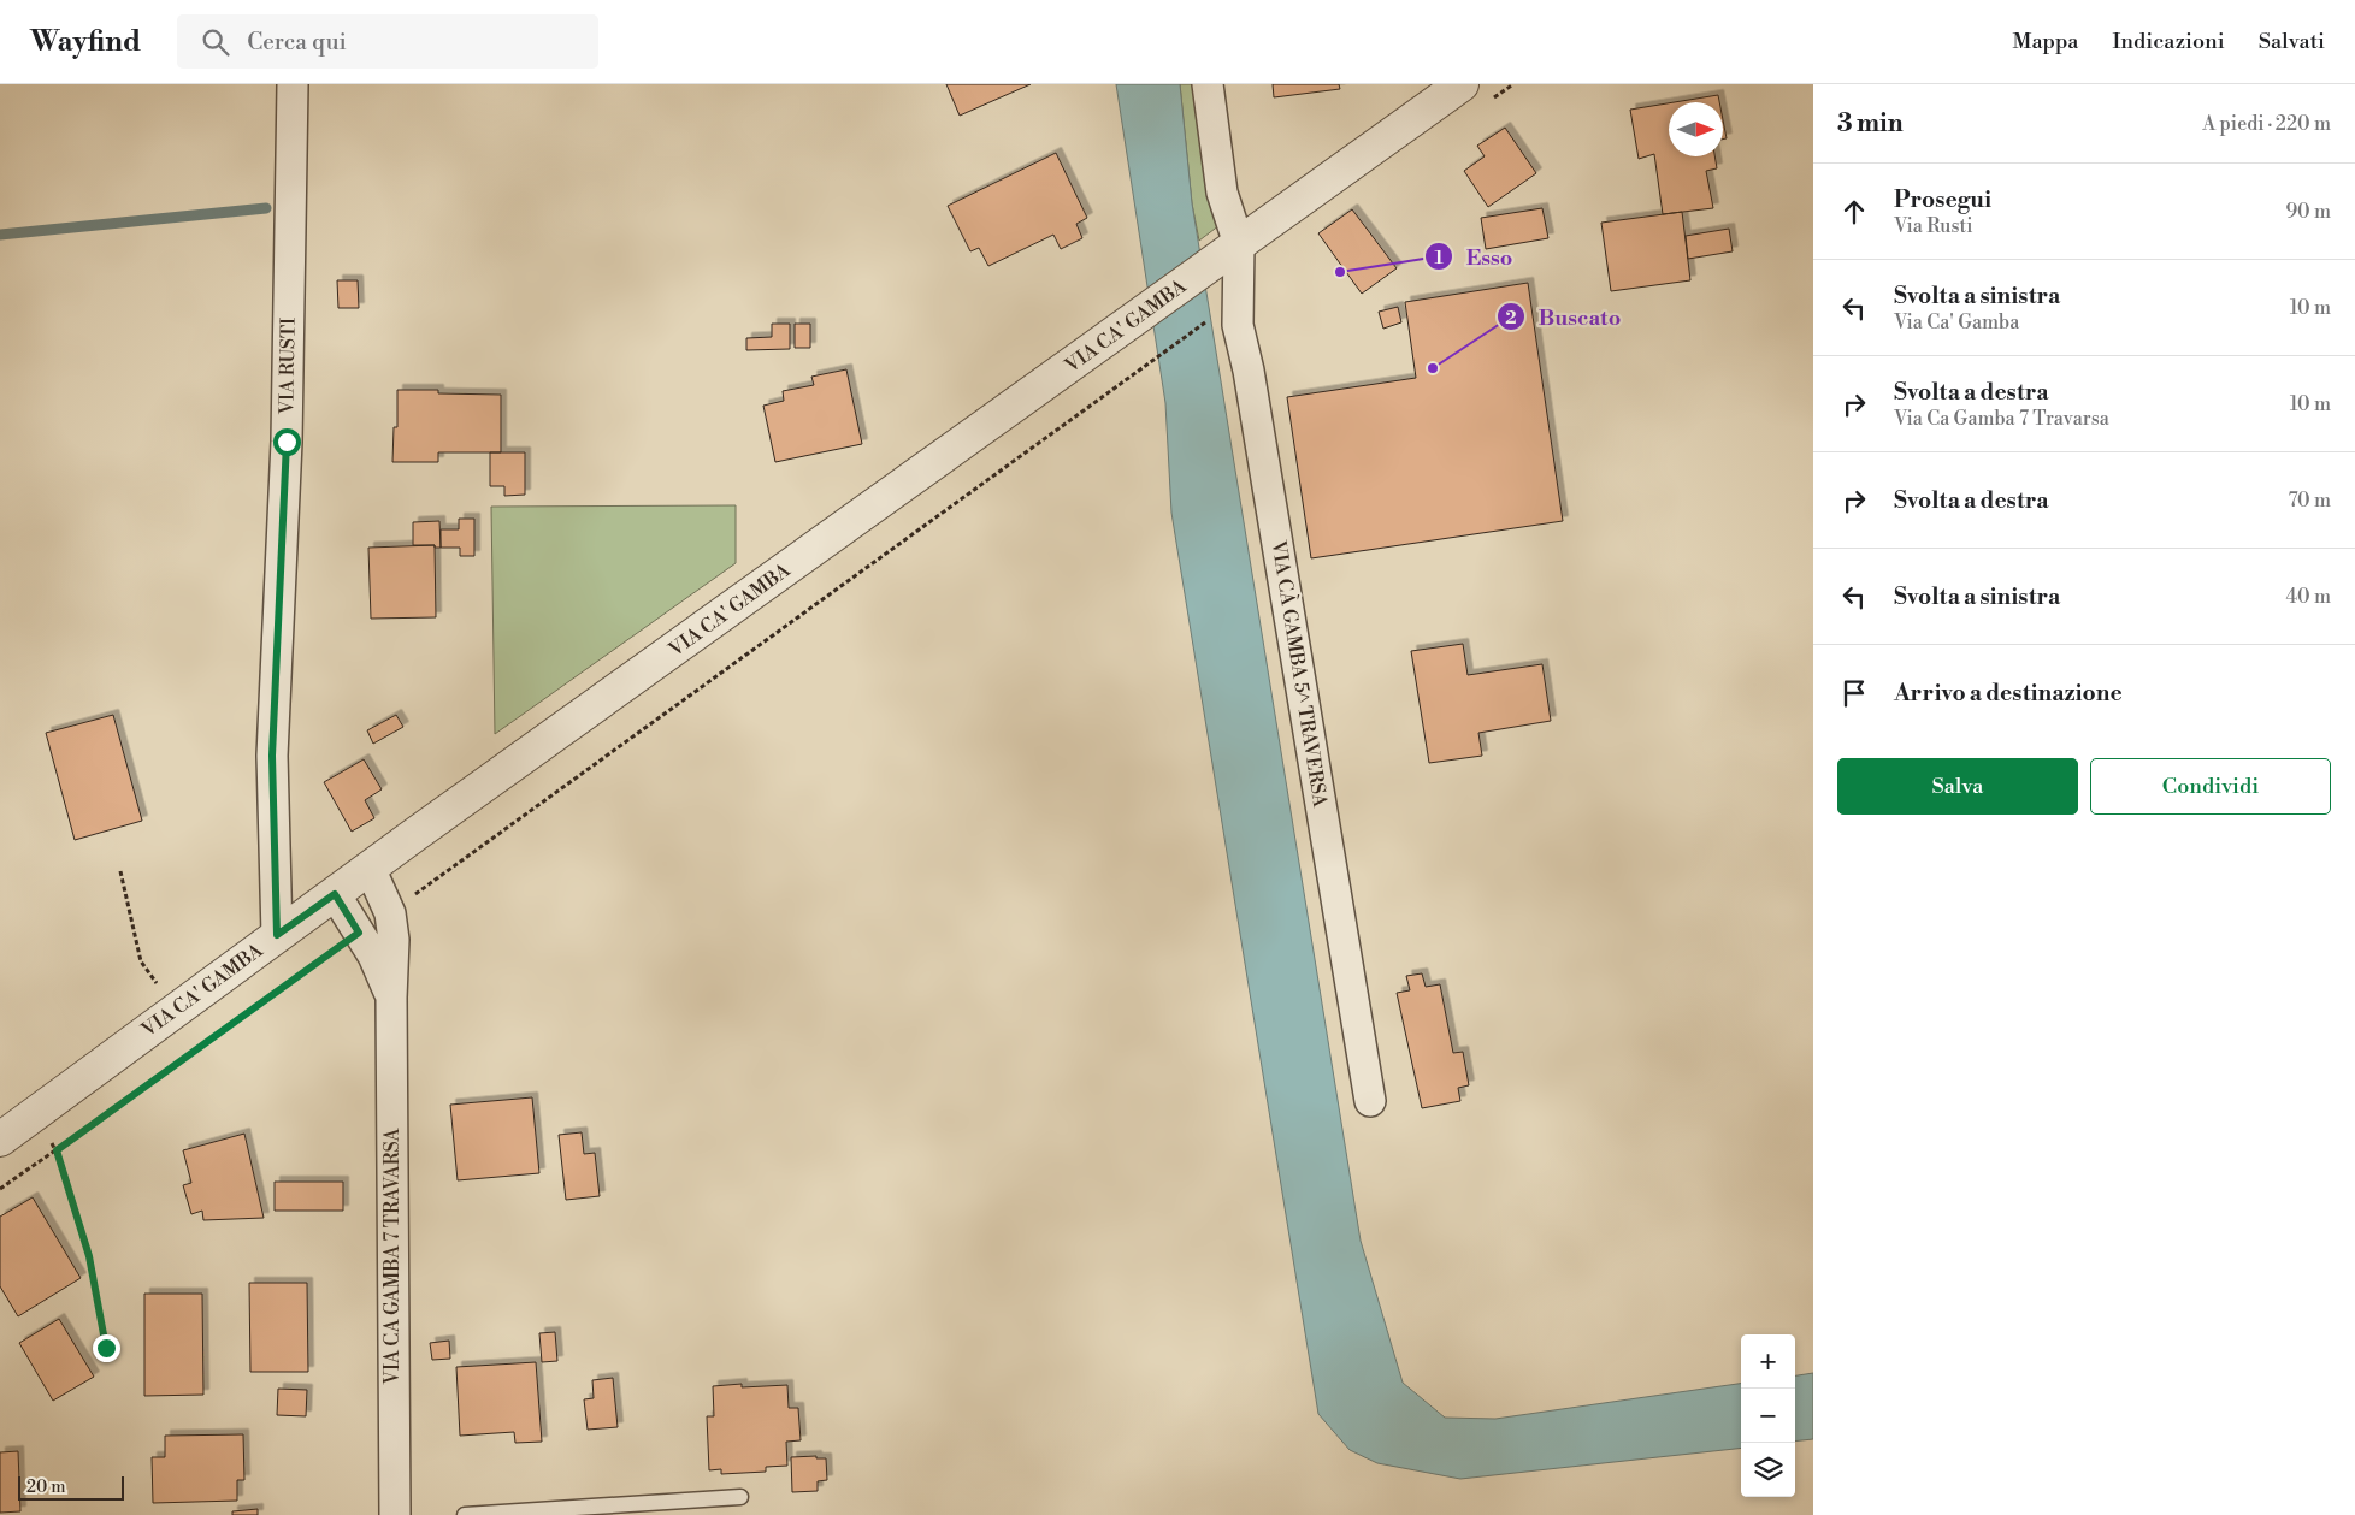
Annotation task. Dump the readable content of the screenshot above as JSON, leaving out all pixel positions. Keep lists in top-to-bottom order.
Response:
{
  "streets": {
    "street": [
      "VIA CA' GAMBA",
      "VIA RUSTI",
      "VIA CÀ GAMBA 5^ TRAVERSA",
      "VIA CA GAMBA 7 TRAVARSA"
    ]
  },
  "crossings": [
    ["VIA CA' GAMBA", "VIA RUSTI"],
    ["VIA CA' GAMBA", "VIA CÀ GAMBA 5^ TRAVERSA"],
    ["VIA CA' GAMBA", "VIA CA GAMBA 7 TRAVARSA"]
  ],
  "places": ["Esso", "Buscato"],
  "scale_bar": "20 m",
  "north": "right",
  "page": {
    "header": "Wayfind",
    "search": "Cerca qui",
    "nav": ["Mappa", "Indicazioni", "Salvati"],
    "heading": ["3 min", "A piedi · 220 m"],
    "list": [
      ["Prosegui", "Via Rusti", "90 m"],
      ["Svolta a sinistra", "Via Ca' Gamba", "10 m"],
      ["Svolta a destra", "Via Ca Gamba 7 Travarsa", "10 m"],
      ["Svolta a destra", "70 m"],
      ["Svolta a sinistra", "40 m"],
      "Arrivo a destinazione"
    ],
    "buttons": ["Salva", "Condividi"],
    "map_buttons": ["+", "−"],
    "scale": "20 m"
  }
}
